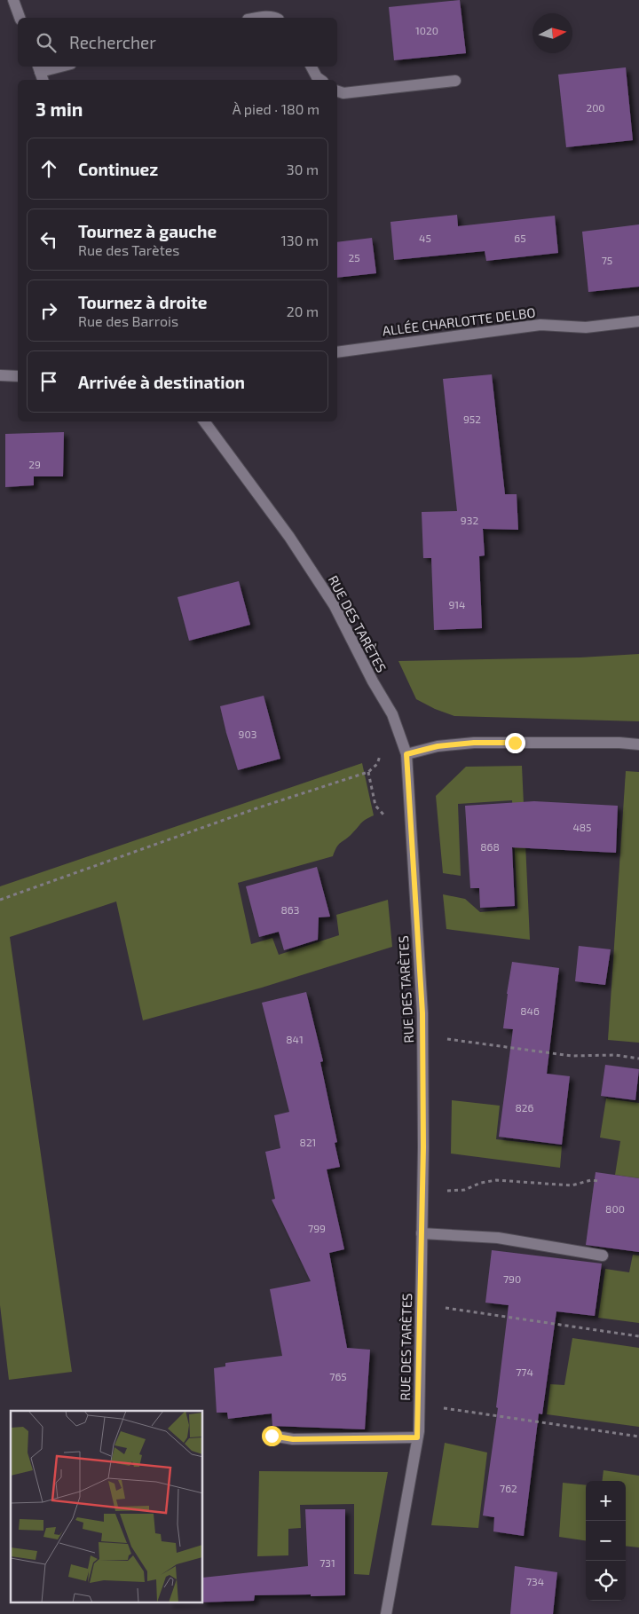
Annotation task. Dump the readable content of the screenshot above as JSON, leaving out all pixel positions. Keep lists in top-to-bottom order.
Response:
{
  "streets": {
    "street": ["ALLÉE CHARLOTTE DELBO", "RUE DES TARÈTES"]
  },
  "house_numbers": [
    "1020",
    "200",
    "45",
    "65",
    "25",
    "75",
    "952",
    "29",
    "932",
    "914",
    "903",
    "485",
    "868",
    "863",
    "846",
    "841",
    "826",
    "821",
    "800",
    "799",
    "790",
    "774",
    "765",
    "762",
    "731",
    "734"
  ],
  "north": "right",
  "page": {
    "search": "Rechercher",
    "heading": ["3 min", "À pied · 180 m"],
    "list": [
      ["Continuez", "30 m"],
      ["Tournez à gauche", "Rue des Tarètes", "130 m"],
      ["Tournez à droite", "Rue des Barrois", "20 m"],
      "Arrivée à destination"
    ],
    "map_buttons": ["+", "−"]
  }
}
